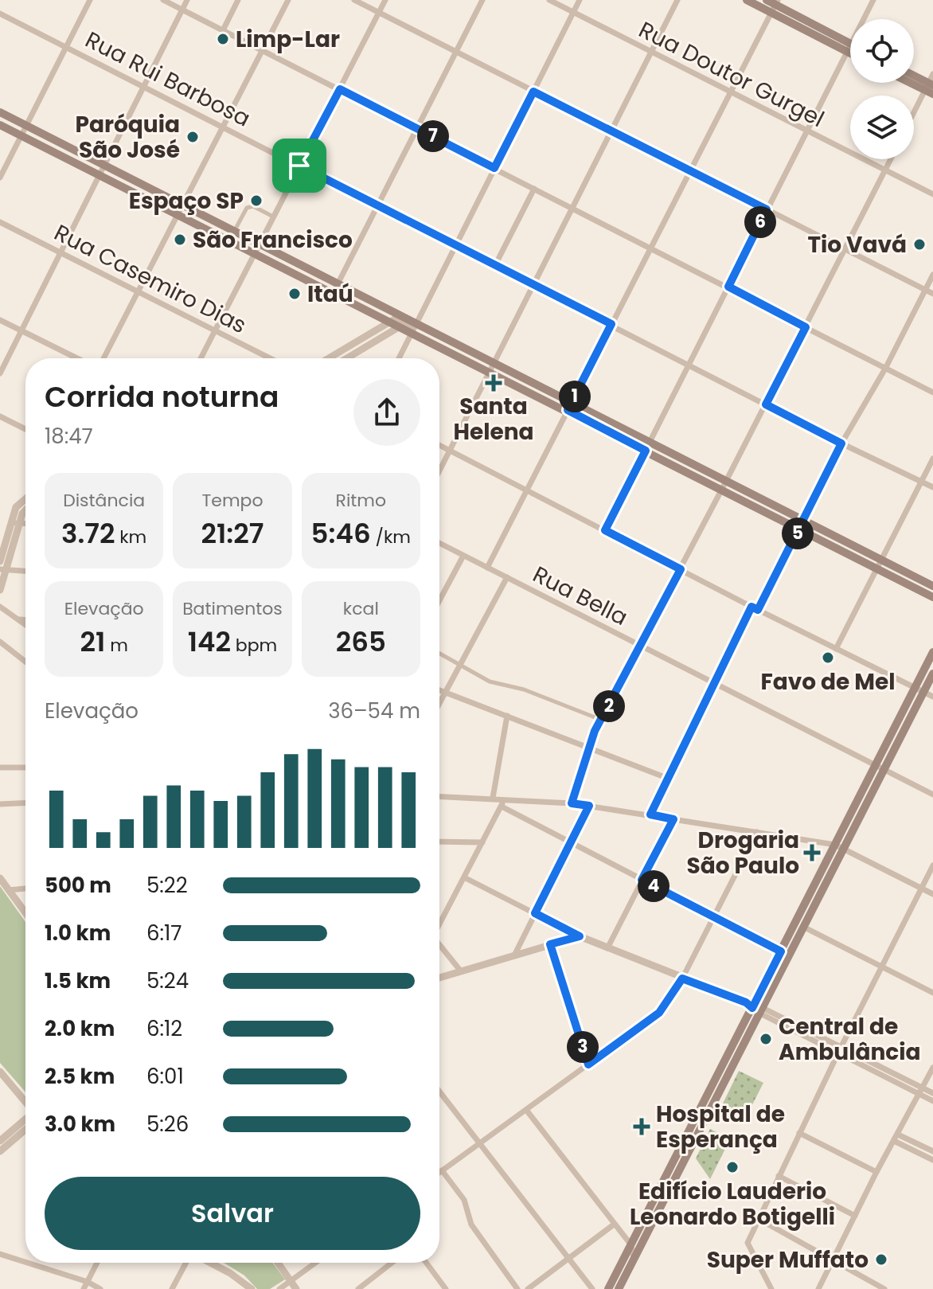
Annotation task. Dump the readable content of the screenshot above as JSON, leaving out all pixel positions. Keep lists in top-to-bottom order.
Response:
{
  "streets": {
    "street": [
      "Rua Doutor Gurgel",
      "Rua Rui Barbosa",
      "Rua Casemiro Dias",
      "Rua Bella"
    ]
  },
  "places": {
    "other": [
      "Limp-Lar",
      "Paróquia São José",
      "Espaço SP",
      "São Francisco",
      "Tio Vavá",
      "Itaú",
      "Favo de Mel",
      "Central de Ambulância",
      "Edifício Lauderio Leonardo Botigelli",
      "Super Muffato"
    ],
    "health": ["Santa Helena", "Drogaria São Paulo", "Hospital de Esperança"]
  },
  "page": {
    "pins": [
      "7",
      "6",
      "1",
      "5",
      "2",
      "4",
      "3"
    ],
    "heading": ["Corrida noturna", "18:47"],
    "stats": [
      ["Distância", "3.72 km"],
      ["Tempo", "21:27"],
      ["Ritmo", "5:46 /km"],
      ["Elevação", "21 m"],
      ["Batimentos", "142 bpm"],
      ["kcal", "265"]
    ],
    "chart": ["Elevação", "36–54 m"],
    "list": [
      {
        "name": "500 m",
        "note": "5:22"
      },
      {
        "name": "1.0 km",
        "note": "6:17"
      },
      {
        "name": "1.5 km",
        "note": "5:24"
      },
      {
        "name": "2.0 km",
        "note": "6:12"
      },
      {
        "name": "2.5 km",
        "note": "6:01"
      },
      {
        "name": "3.0 km",
        "note": "5:26"
      }
    ],
    "buttons": "Salvar"
  }
}
